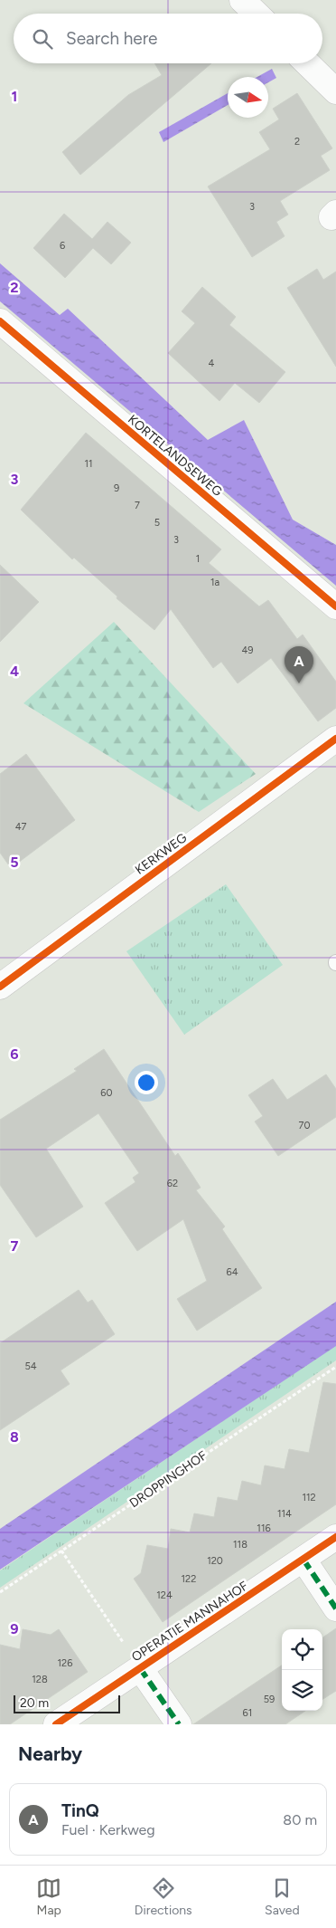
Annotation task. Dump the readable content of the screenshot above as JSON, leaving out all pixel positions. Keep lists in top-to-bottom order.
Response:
{
  "streets": {
    "street": ["KORTELANDSEWEG", "KERKWEG", "OPERATIE MANNAHOF"],
    "path": ["DROPPINGHOF"]
  },
  "house_numbers": [
    "2",
    "3",
    "6",
    "4",
    "11",
    "9",
    "7",
    "5",
    "3",
    "1",
    "1a",
    "49",
    "47",
    "60",
    "70",
    "62",
    "64",
    "54",
    "112",
    "114",
    "116",
    "118",
    "120",
    "122",
    "124",
    "126",
    "128",
    "59",
    "61"
  ],
  "scale_bar": "20 m",
  "north": "right",
  "page": {
    "search": "Search here",
    "pins": "A",
    "scale": "20 m",
    "heading": "Nearby",
    "list": [
      {
        "mark": "A",
        "name": "TinQ",
        "note": "Fuel · Kerkweg",
        "value": "80 m"
      }
    ],
    "nav": ["Map", "Directions", "Saved"]
  },
  "grid": {
    "rows": [
      "1",
      "2",
      "3",
      "4",
      "5",
      "6",
      "7",
      "8",
      "9"
    ]
  }
}
